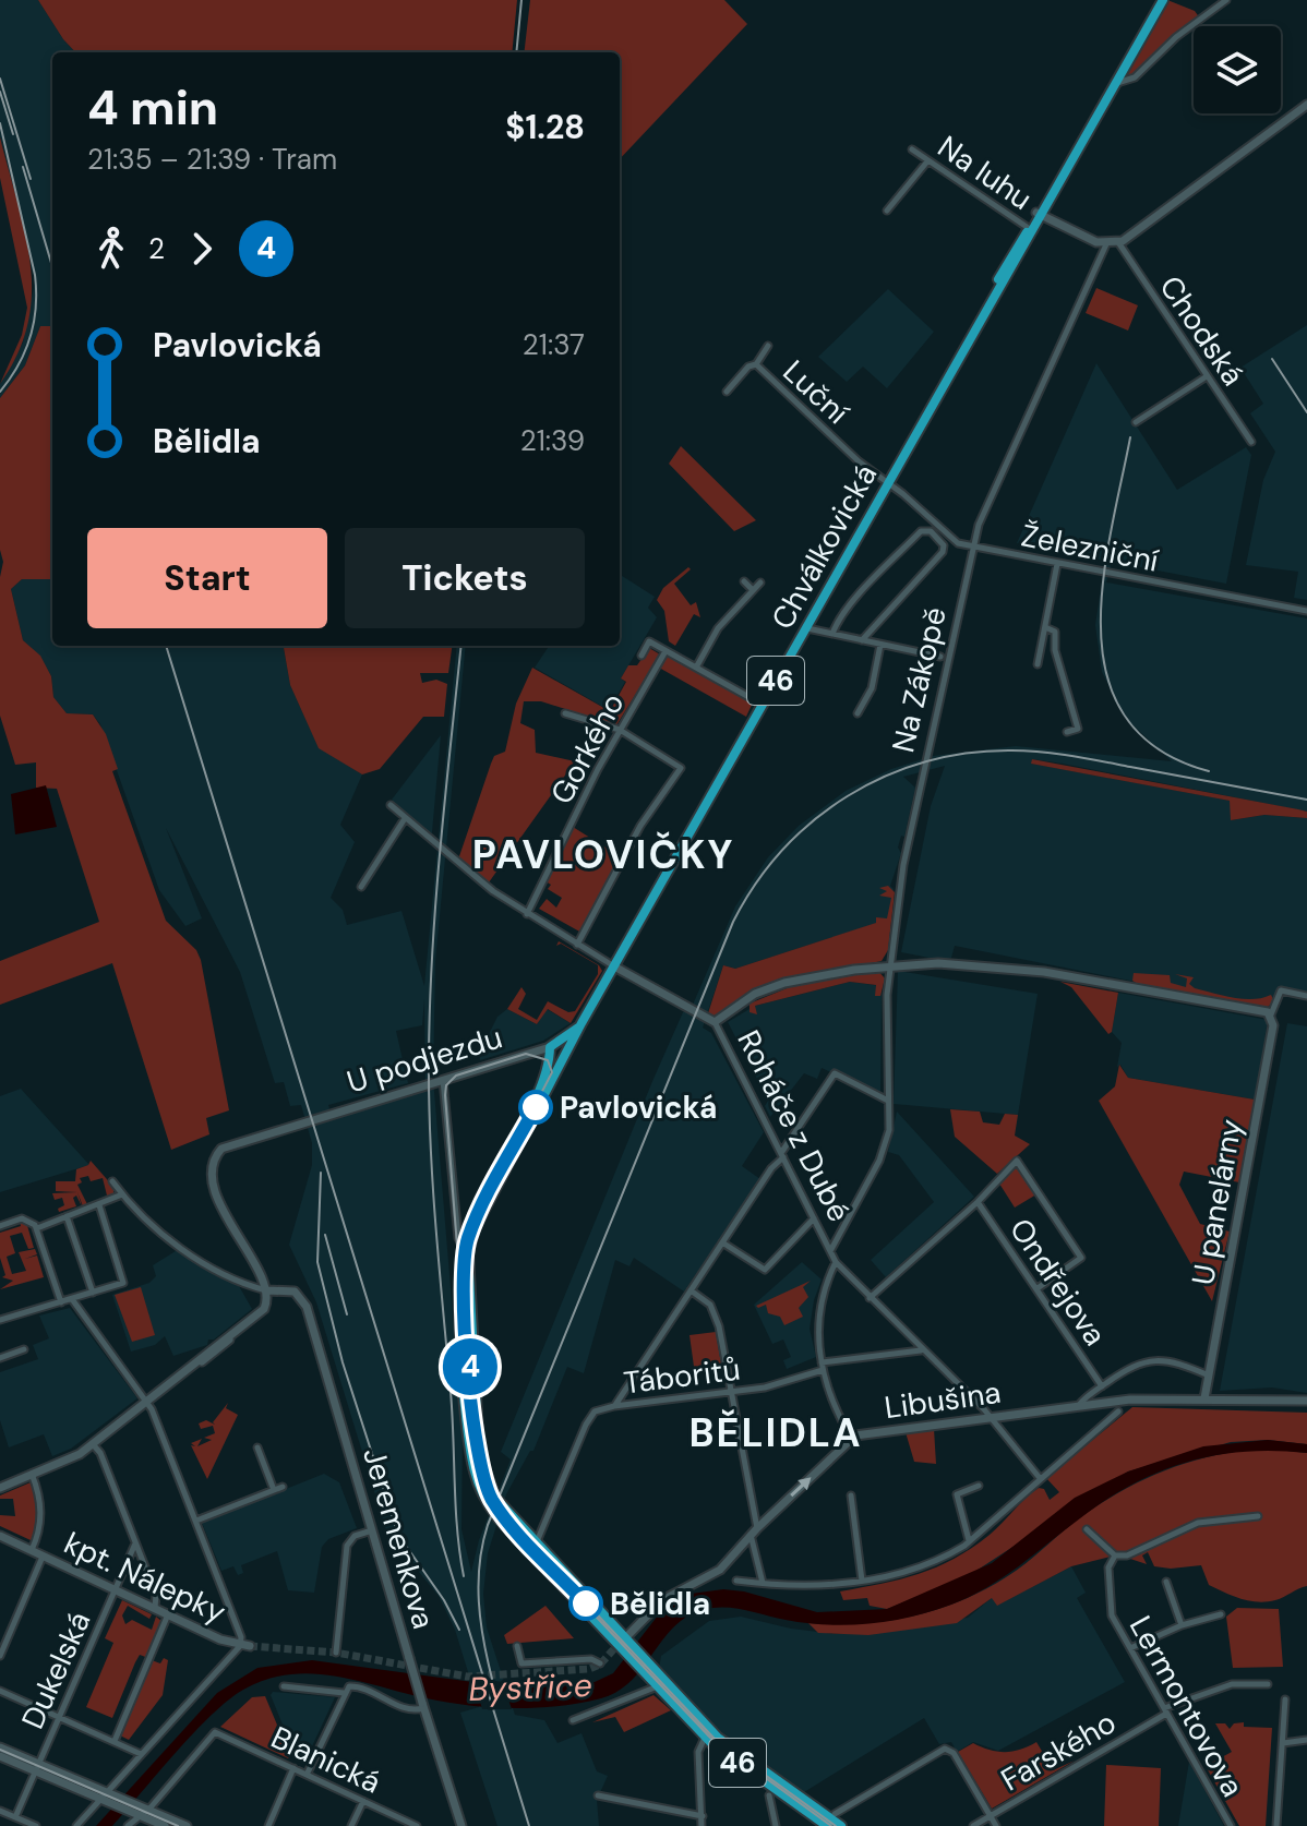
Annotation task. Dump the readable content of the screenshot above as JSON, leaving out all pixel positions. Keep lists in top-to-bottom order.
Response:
{
  "streets": {
    "main road": ["Chválkovická", "46", "U podjezdu"],
    "street": [
      "Na luhu",
      "Chodská",
      "Luční",
      "Železniční",
      "Na Zákopě",
      "Gorkého",
      "Roháče z Dubé",
      "U panelárny",
      "Ondřejova",
      "Táboritů",
      "Libušina",
      "Jeremenkova",
      "kpt. Nálepky",
      "Dukelská",
      "Lermontovova",
      "Farského",
      "Blanická"
    ]
  },
  "crossings": [
    ["Na luhu", "Chválkovická"],
    ["Luční", "Chválkovická"],
    ["Luční", "Železniční"],
    ["Chválkovická", "Železniční"],
    ["Chválkovická", "46"],
    ["Chválkovická", "Roháče z Dubé"],
    ["Železniční", "Na Zákopě"],
    ["Na Zákopě", "Roháče z Dubé"],
    ["46", "U podjezdu"],
    ["46", "Roháče z Dubé"],
    ["46", "Táboritů"],
    ["46", "Libušina"],
    ["U podjezdu", "Jeremenkova"],
    ["Roháče z Dubé", "Táboritů"],
    ["Roháče z Dubé", "Libušina"],
    ["U panelárny", "Libušina"],
    ["kpt. Nálepky", "Dukelská"],
    ["Lermontovova", "Farského"]
  ],
  "districts": ["PAVLOVIČKY", "BĚLIDLA"],
  "water": ["Bystřice"],
  "places": ["Pavlovická", "Bělidla"],
  "lines": ["tram line 4"],
  "page": {
    "on_map": "4",
    "heading": ["4 min", "21:35 – 21:39 · Tram", "$1.28"],
    "legs": ["2", "4"],
    "list": [
      {
        "name": "Pavlovická",
        "value": "21:37"
      },
      {
        "name": "Bělidla",
        "value": "21:39"
      }
    ],
    "buttons": ["Start", "Tickets"]
  }
}
